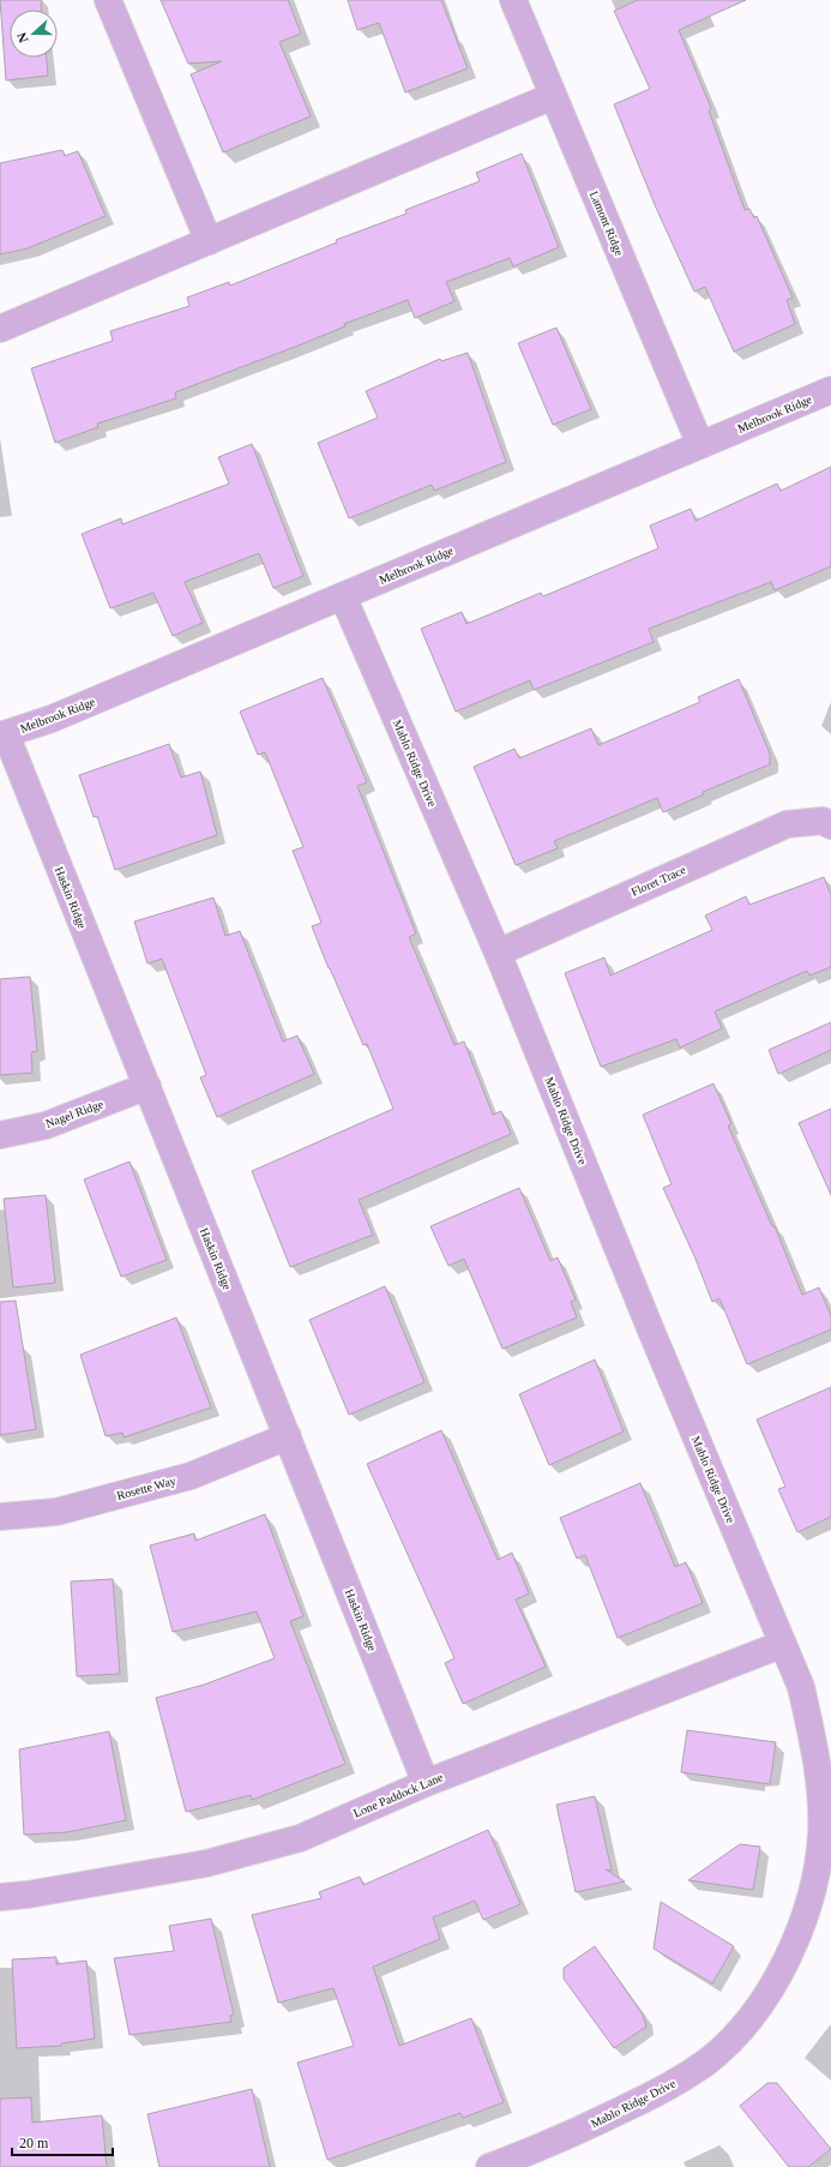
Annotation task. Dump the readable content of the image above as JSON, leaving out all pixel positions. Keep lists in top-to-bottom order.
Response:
{
  "streets": {
    "street": [
      "Lamont Ridge",
      "Melbrook Ridge",
      "Mablo Ridge Drive",
      "Floret Trace",
      "Haskin Ridge",
      "Nagel Ridge",
      "Rosette Way",
      "Lone Paddock Lane"
    ]
  },
  "crossings": [
    ["Lamont Ridge", "Melbrook Ridge"],
    ["Melbrook Ridge", "Mablo Ridge Drive"],
    ["Melbrook Ridge", "Haskin Ridge"],
    ["Mablo Ridge Drive", "Floret Trace"],
    ["Mablo Ridge Drive", "Lone Paddock Lane"],
    ["Haskin Ridge", "Nagel Ridge"],
    ["Haskin Ridge", "Rosette Way"],
    ["Haskin Ridge", "Lone Paddock Lane"]
  ],
  "scale_bar": "20 m",
  "north": "left"
}
